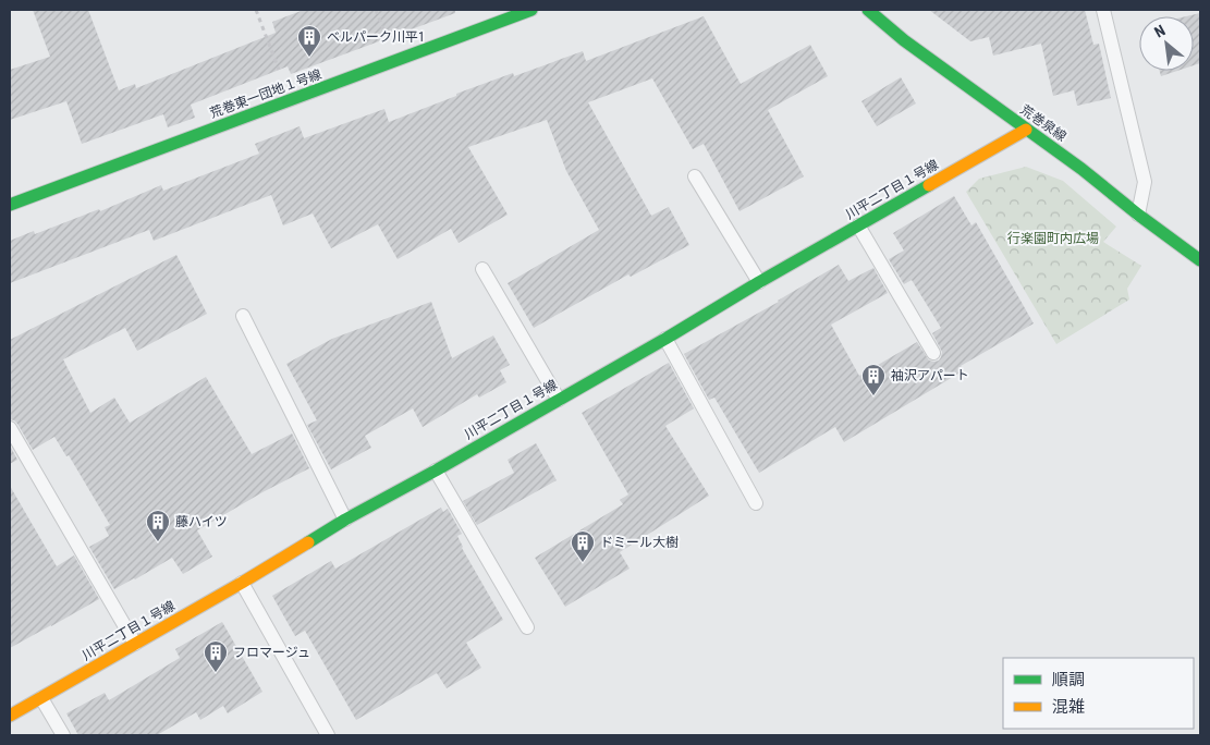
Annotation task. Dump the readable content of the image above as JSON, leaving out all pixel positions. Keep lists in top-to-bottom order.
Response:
{
  "streets": {
    "street": ["荒巻東一団地１号線", "荒巻泉線", "川平二丁目１号線"]
  },
  "crossings": [
    ["荒巻泉線", "川平二丁目１号線"]
  ],
  "parks": ["行楽園町内広場"],
  "places": {
    "building": [
      "ベルパーク川平1",
      "袖沢アパート",
      "藤ハイツ",
      "ドミール大樹",
      "フロマージュ"
    ]
  },
  "legend": ["順調", "混雑"],
  "north": "top left"
}
